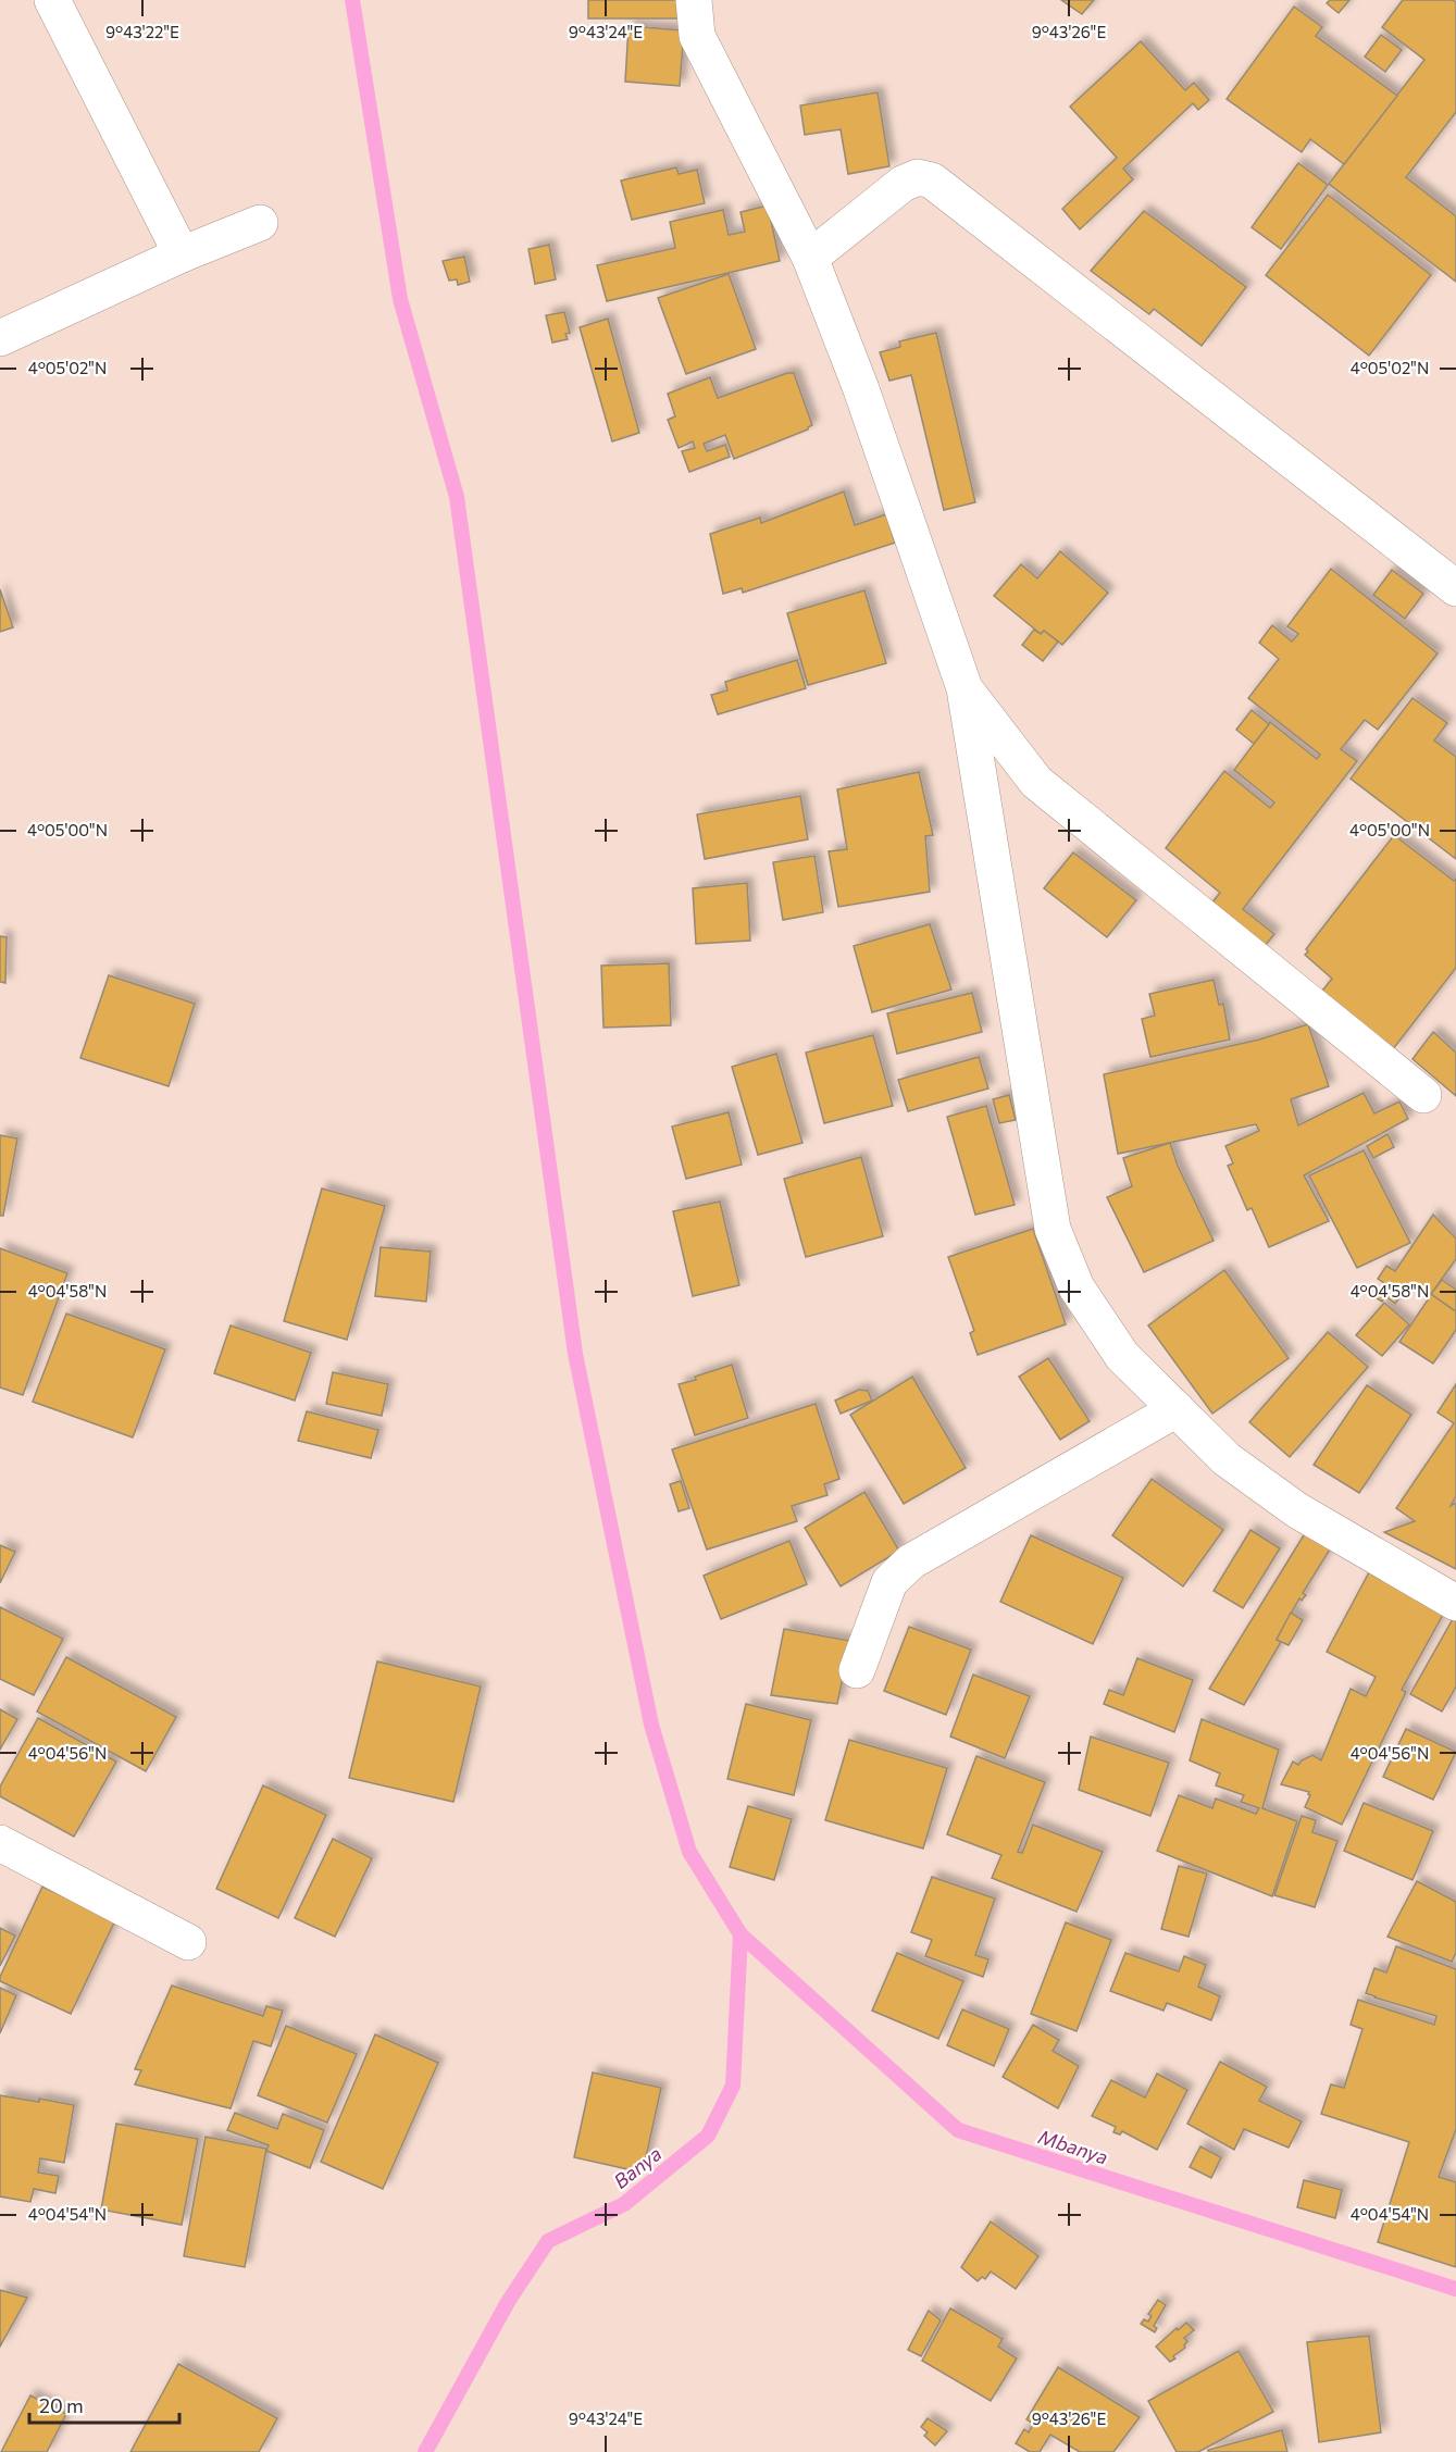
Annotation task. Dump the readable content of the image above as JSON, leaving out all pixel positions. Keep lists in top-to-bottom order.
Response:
{
  "water": ["Mbanya", "Banya"],
  "scale_bar": "20 m",
  "coordinates": [
    "9°43'22\"E",
    "9°43'24\"E",
    "9°43'26\"E",
    "4°05'02\"N",
    "4°05'00\"N",
    "4°04'58\"N",
    "4°04'56\"N",
    "4°04'54\"N"
  ]
}
